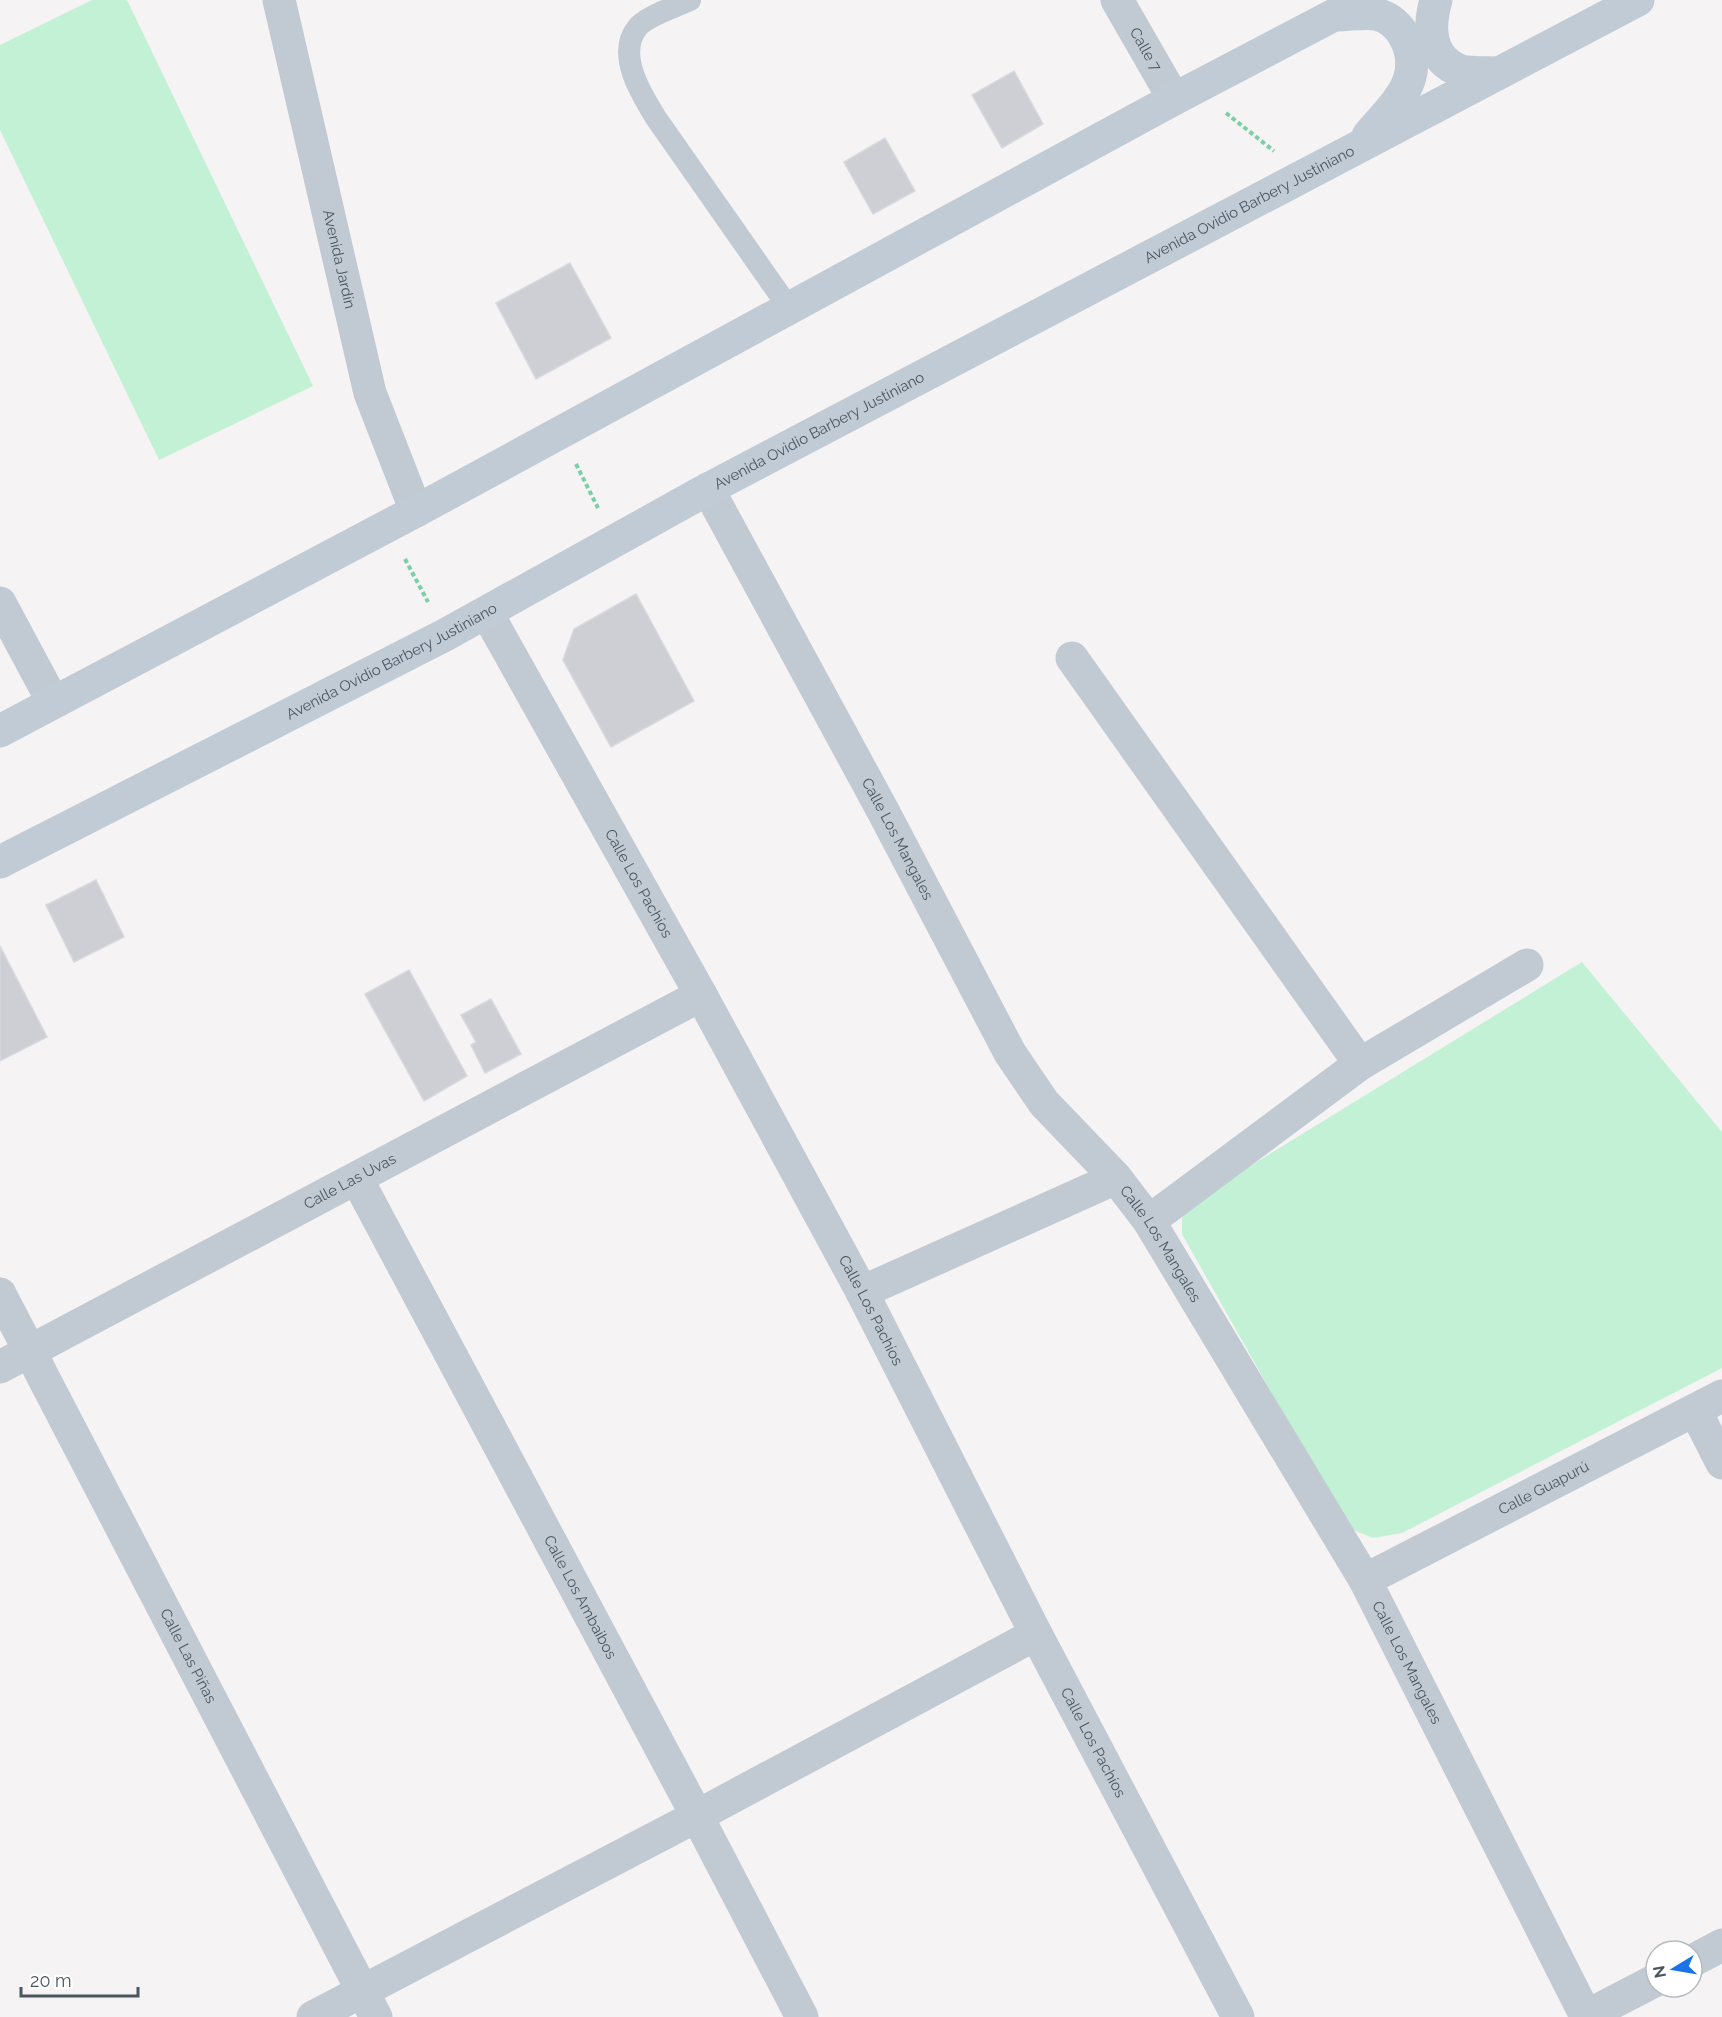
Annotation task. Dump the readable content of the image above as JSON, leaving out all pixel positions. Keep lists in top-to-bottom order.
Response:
{
  "streets": {
    "main road": ["Avenida Ovidio Barbery Justiniano"],
    "street": [
      "Calle 7",
      "Avenida Jardín",
      "Calle Los Mangales",
      "Calle Los Pachíos",
      "Calle Las Uvas",
      "Calle Guapurú",
      "Calle Los Ambaibos",
      "Calle Las Piñas"
    ]
  },
  "crossings": [
    ["Avenida Ovidio Barbery Justiniano", "Calle Los Mangales"],
    ["Avenida Ovidio Barbery Justiniano", "Calle Los Pachíos"],
    ["Calle Los Mangales", "Calle Guapurú"],
    ["Calle Los Pachíos", "Calle Las Uvas"],
    ["Calle Las Uvas", "Calle Los Ambaibos"],
    ["Calle Las Uvas", "Calle Las Piñas"]
  ],
  "scale_bar": "20 m",
  "north": "left"
}
